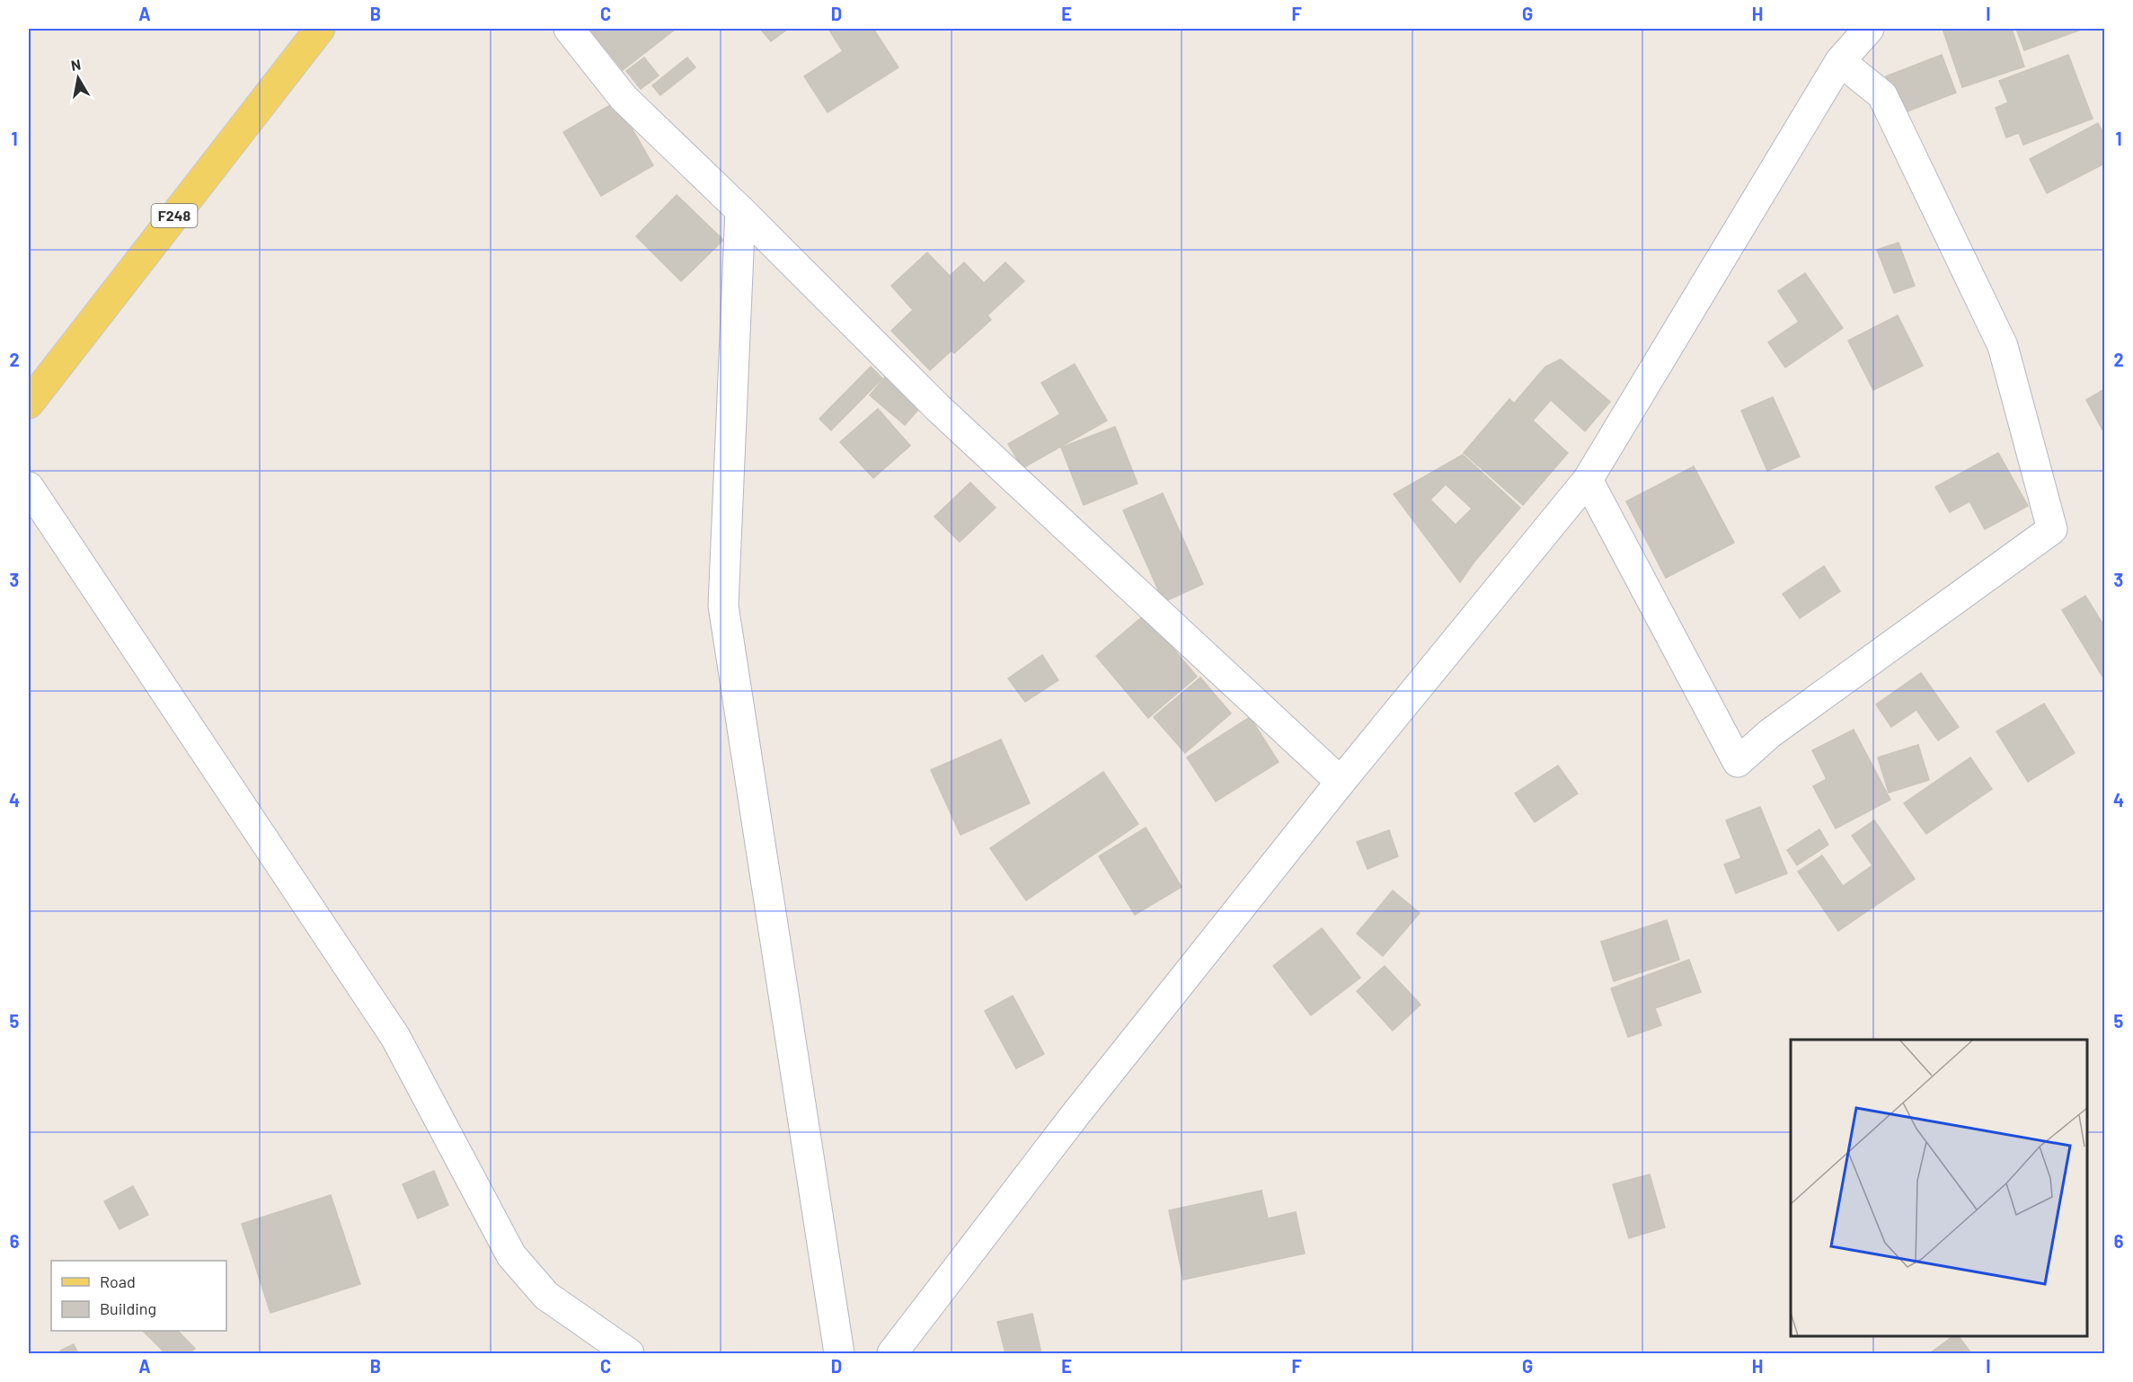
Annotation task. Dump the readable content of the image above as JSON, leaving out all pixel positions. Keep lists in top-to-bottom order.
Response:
{
  "streets": {
    "main road": ["F248"]
  },
  "legend": ["Road", "Building"],
  "north": "top",
  "grid": {
    "columns": [
      "A",
      "B",
      "C",
      "D",
      "E",
      "F",
      "G",
      "H",
      "I"
    ],
    "rows": [
      "1",
      "2",
      "3",
      "4",
      "5",
      "6"
    ]
  }
}
